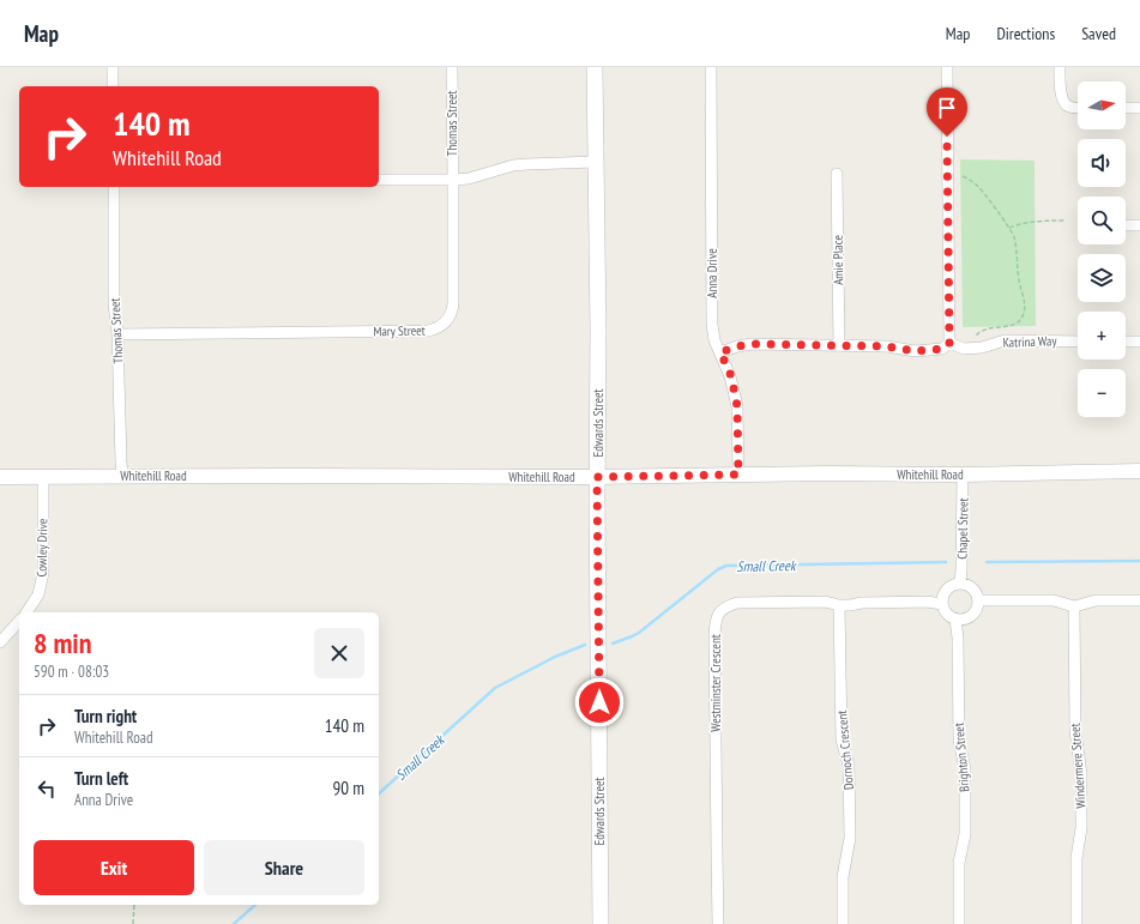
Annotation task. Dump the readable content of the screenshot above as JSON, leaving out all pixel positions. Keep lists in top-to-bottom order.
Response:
{
  "streets": {
    "main road": ["Edwards Street"],
    "street": [
      "Thomas Street",
      "Amie Place",
      "Anna Drive",
      "Mary Street",
      "Katrina Way",
      "Whitehill Road",
      "Chapel Street",
      "Cowley Drive",
      "Westminster Crescent",
      "Dornoch Crescent",
      "Brighton Street",
      "Windermere Street"
    ]
  },
  "crossings": [
    ["Thomas Street", "Mary Street"],
    ["Thomas Street", "Whitehill Road"],
    ["Anna Drive", "Whitehill Road"],
    ["Edwards Street", "Whitehill Road"],
    ["Whitehill Road", "Chapel Street"],
    ["Whitehill Road", "Cowley Drive"],
    ["Chapel Street", "Westminster Crescent"],
    ["Chapel Street", "Brighton Street"],
    ["Westminster Crescent", "Dornoch Crescent"],
    ["Westminster Crescent", "Brighton Street"]
  ],
  "water": ["Small Creek"],
  "north": "right",
  "page": {
    "header": "Map",
    "nav": ["Map", "Directions", "Saved"],
    "map_buttons": ["+", "−"],
    "turn": ["140 m", "Whitehill Road"],
    "heading": ["8 min", "590 m · 08:03"],
    "list": [
      {
        "name": "Turn right",
        "note": "Whitehill Road",
        "value": "140 m"
      },
      {
        "name": "Turn left",
        "note": "Anna Drive",
        "value": "90 m"
      }
    ],
    "buttons": ["Exit", "Share"]
  }
}
